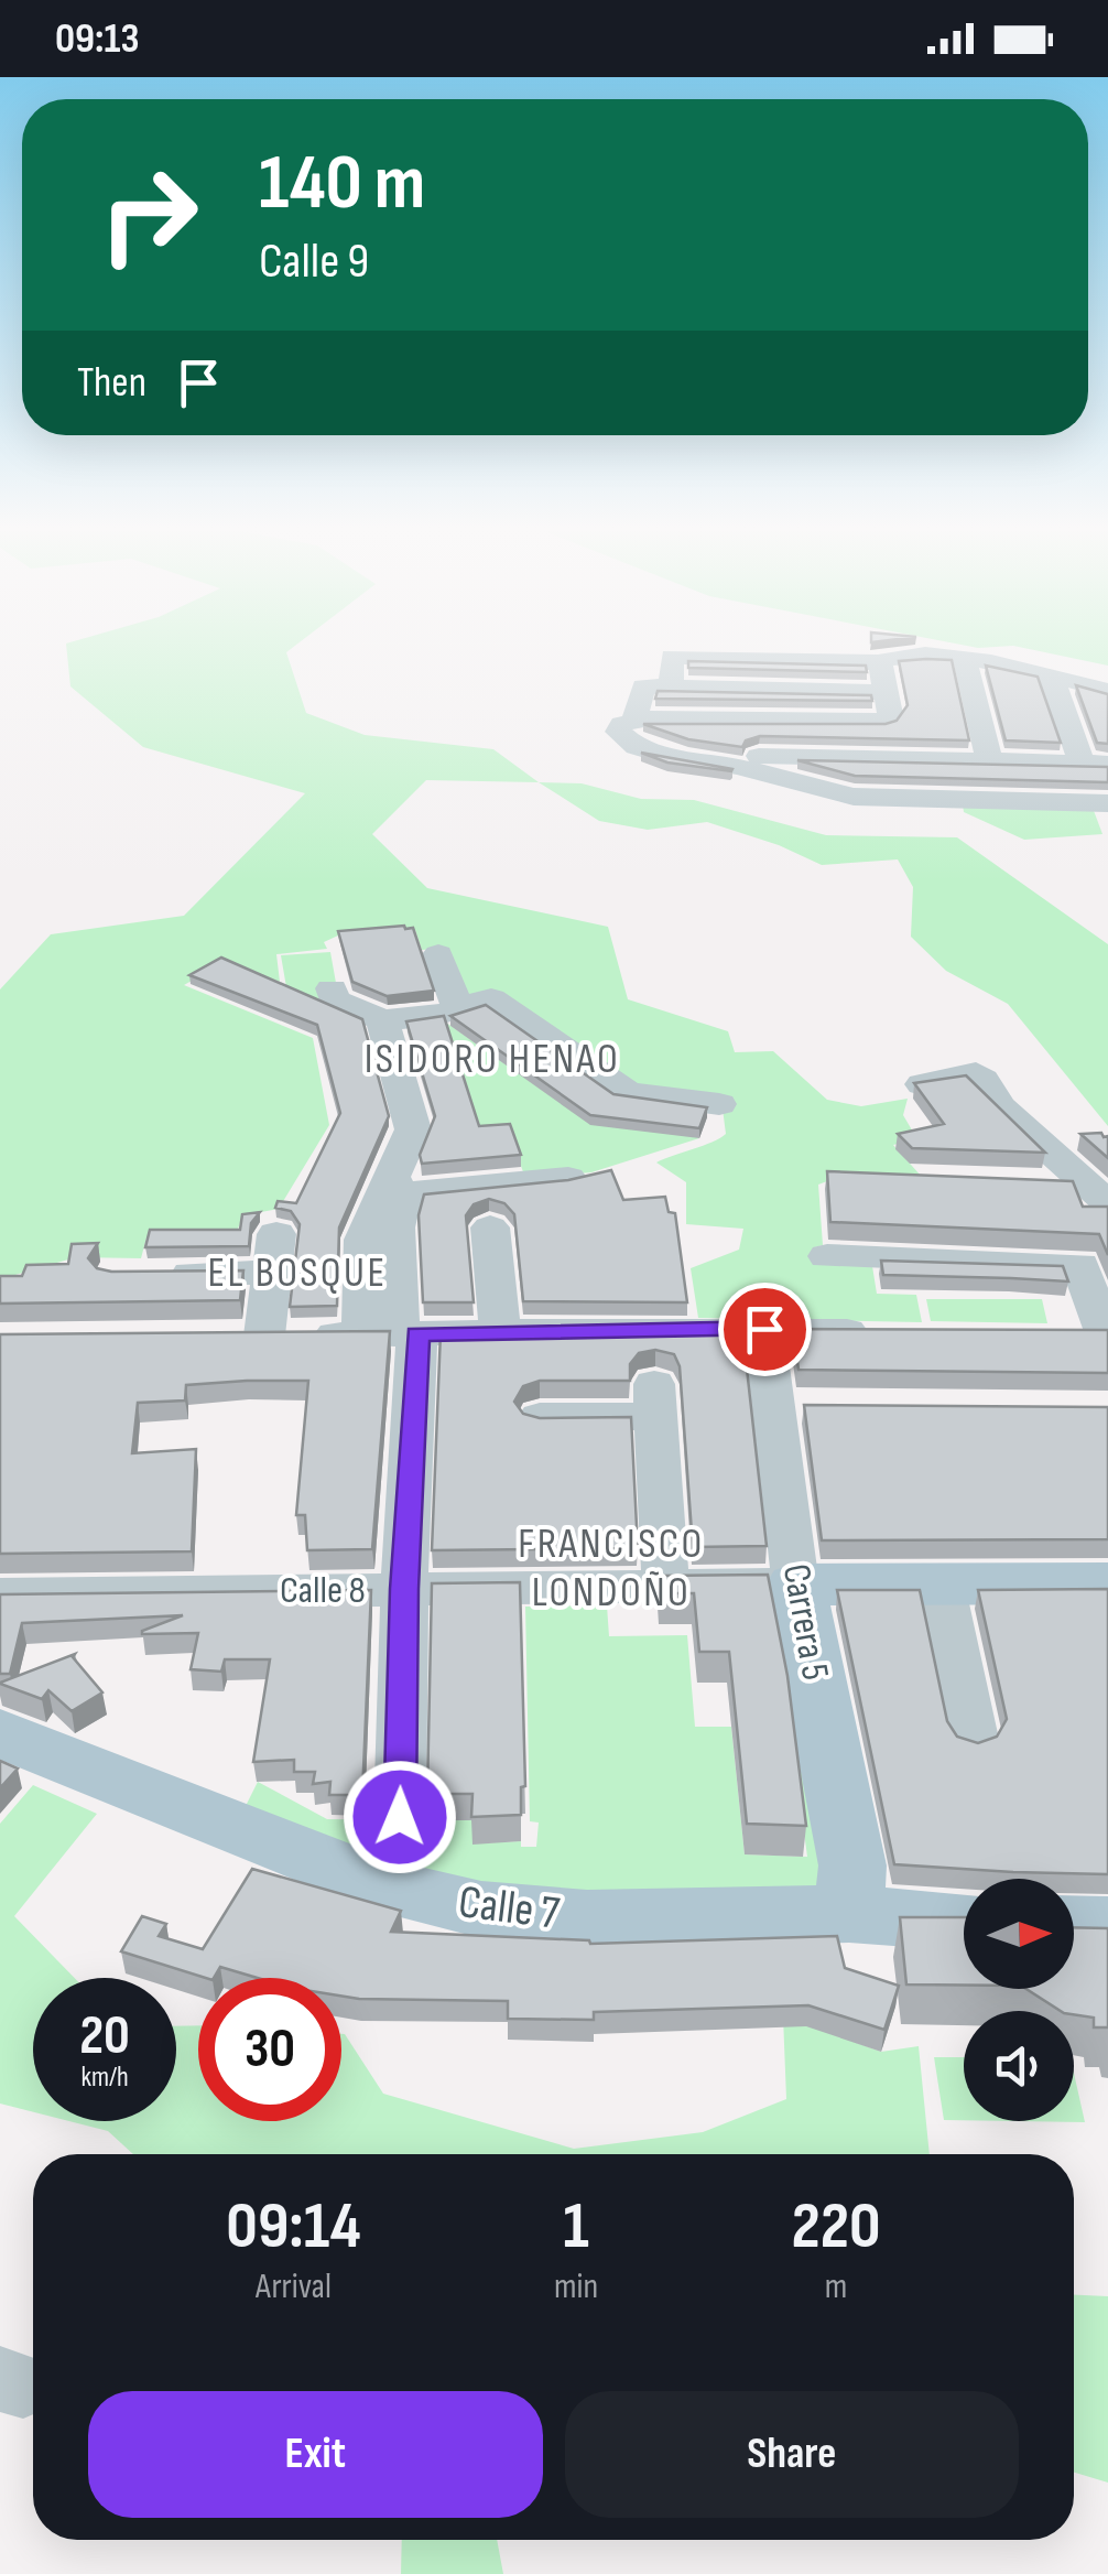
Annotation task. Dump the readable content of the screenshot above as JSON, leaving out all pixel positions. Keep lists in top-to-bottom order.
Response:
{
  "streets": {
    "main road": ["Calle 8", "Carrera 5", "Calle 7"]
  },
  "crossings": [
    ["Calle 8", "Carrera 5"],
    ["Carrera 5", "Calle 7"]
  ],
  "districts": ["ISIDORO HENAO", "EL BOSQUE", "FRANCISCO LONDOÑO"],
  "north": "right",
  "page": {
    "status": "09:13",
    "turn": ["140 m", "Calle 9"],
    "then": "Then",
    "speed": "20 km/h",
    "limit": "30",
    "eta": [
      "09:14",
      "Arrival",
      "1",
      "min",
      "220",
      "m"
    ],
    "buttons": ["Exit", "Share"]
  }
}
